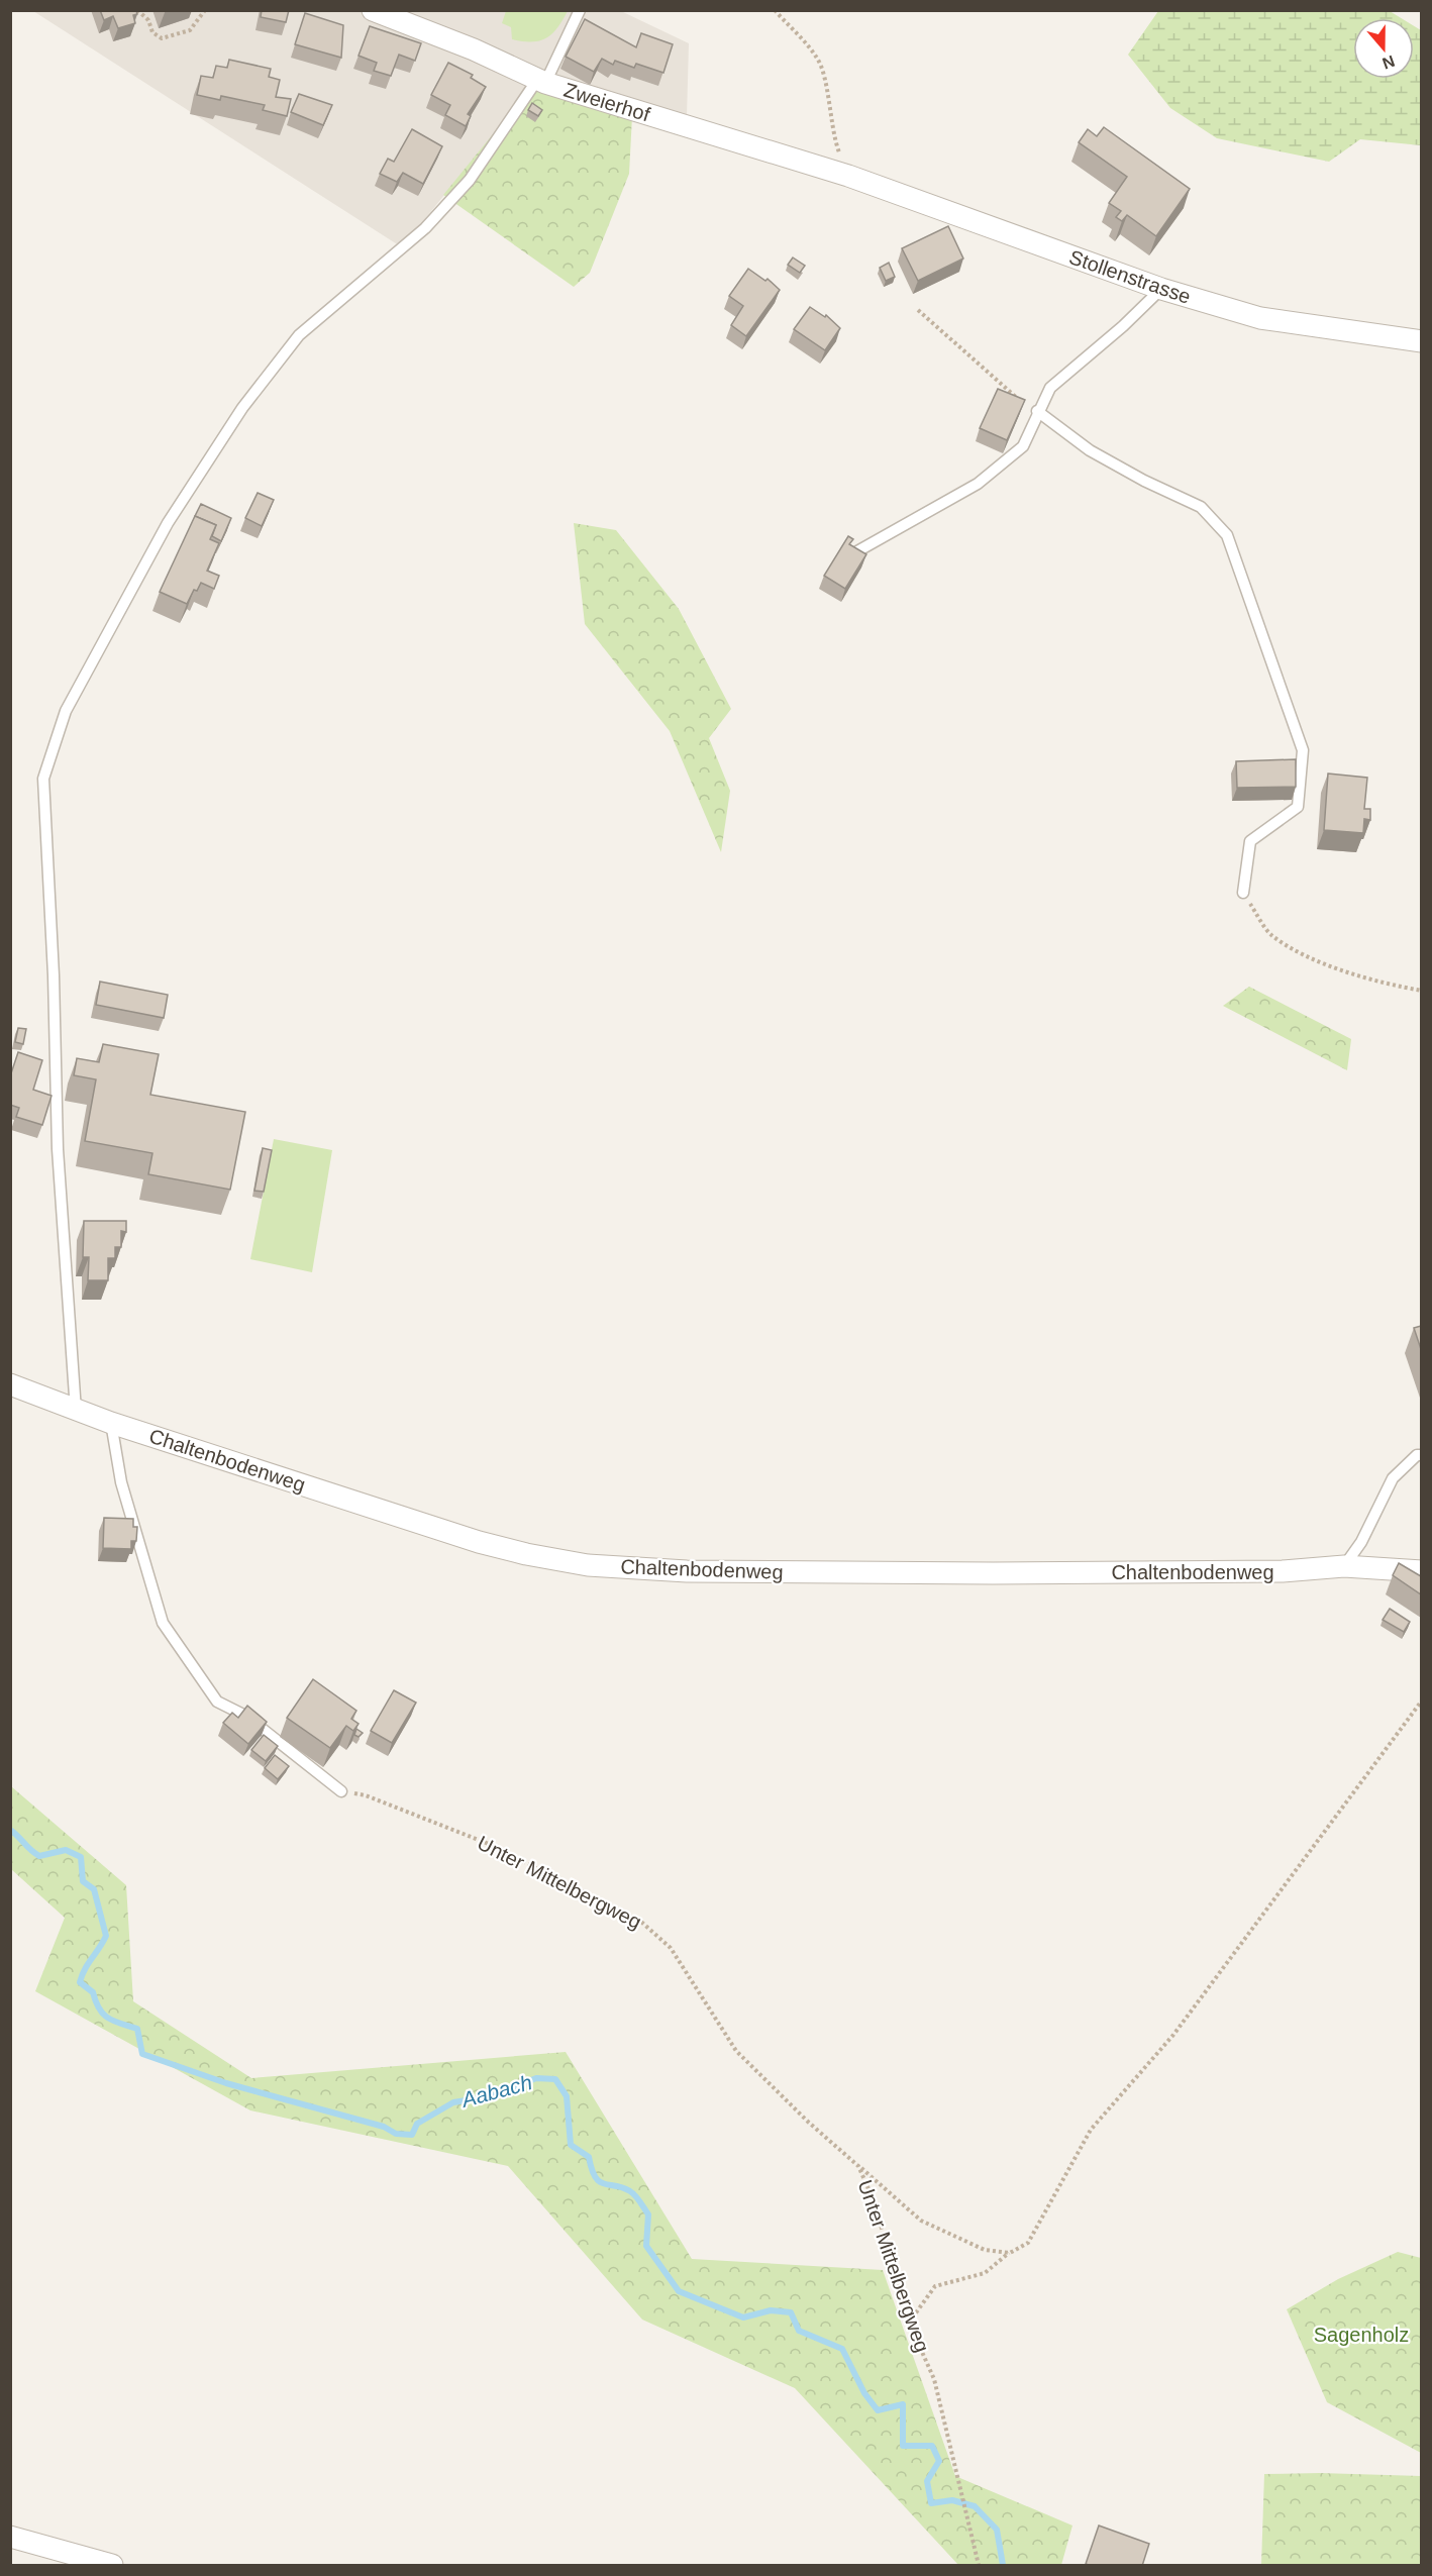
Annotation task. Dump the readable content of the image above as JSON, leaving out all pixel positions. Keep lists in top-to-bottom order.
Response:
{
  "streets": {
    "street": ["Zweierhof", "Stollenstrasse", "Chaltenbodenweg"],
    "path": ["Unter Mittelbergweg"]
  },
  "crossings": [
    ["Zweierhof", "Stollenstrasse"]
  ],
  "water": ["Aabach"],
  "parks": ["Sagenholz"],
  "north": "bottom"
}
